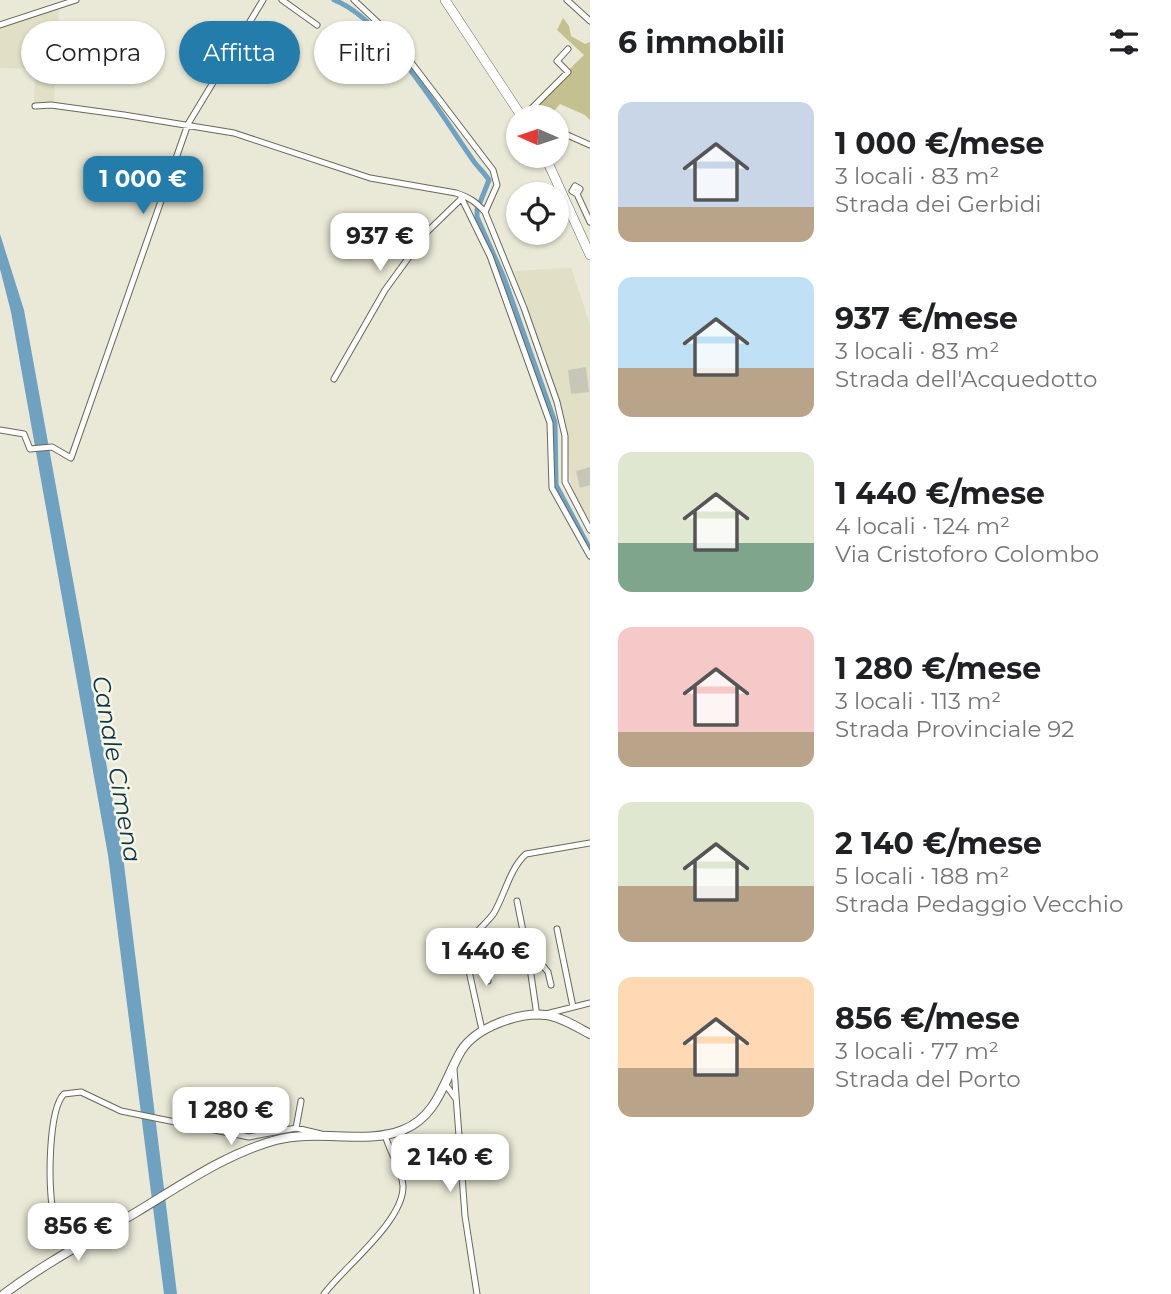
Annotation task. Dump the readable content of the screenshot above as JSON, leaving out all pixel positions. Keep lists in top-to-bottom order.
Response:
{
  "water": ["Canale Cimena"],
  "north": "left",
  "page": {
    "heading": "6 immobili",
    "chip": ["Compra", "Affitta", "Filtri"],
    "list": [
      {
        "name": "1 000 €/mese",
        "note": "3 locali · 83 m² · Strada dei Gerbidi"
      },
      {
        "name": "937 €/mese",
        "note": "3 locali · 83 m² · Strada dell'Acquedotto"
      },
      {
        "name": "1 440 €/mese",
        "note": "4 locali · 124 m² · Via Cristoforo Colombo"
      },
      {
        "name": "1 280 €/mese",
        "note": "3 locali · 113 m² · Strada Provinciale 92"
      },
      {
        "name": "2 140 €/mese",
        "note": "5 locali · 188 m² · Strada Pedaggio Vecchio"
      },
      {
        "name": "856 €/mese",
        "note": "3 locali · 77 m² · Strada del Porto"
      }
    ],
    "price": [
      "1 000 €",
      "937 €",
      "1 440 €",
      "1 280 €",
      "2 140 €",
      "856 €"
    ]
  }
}
